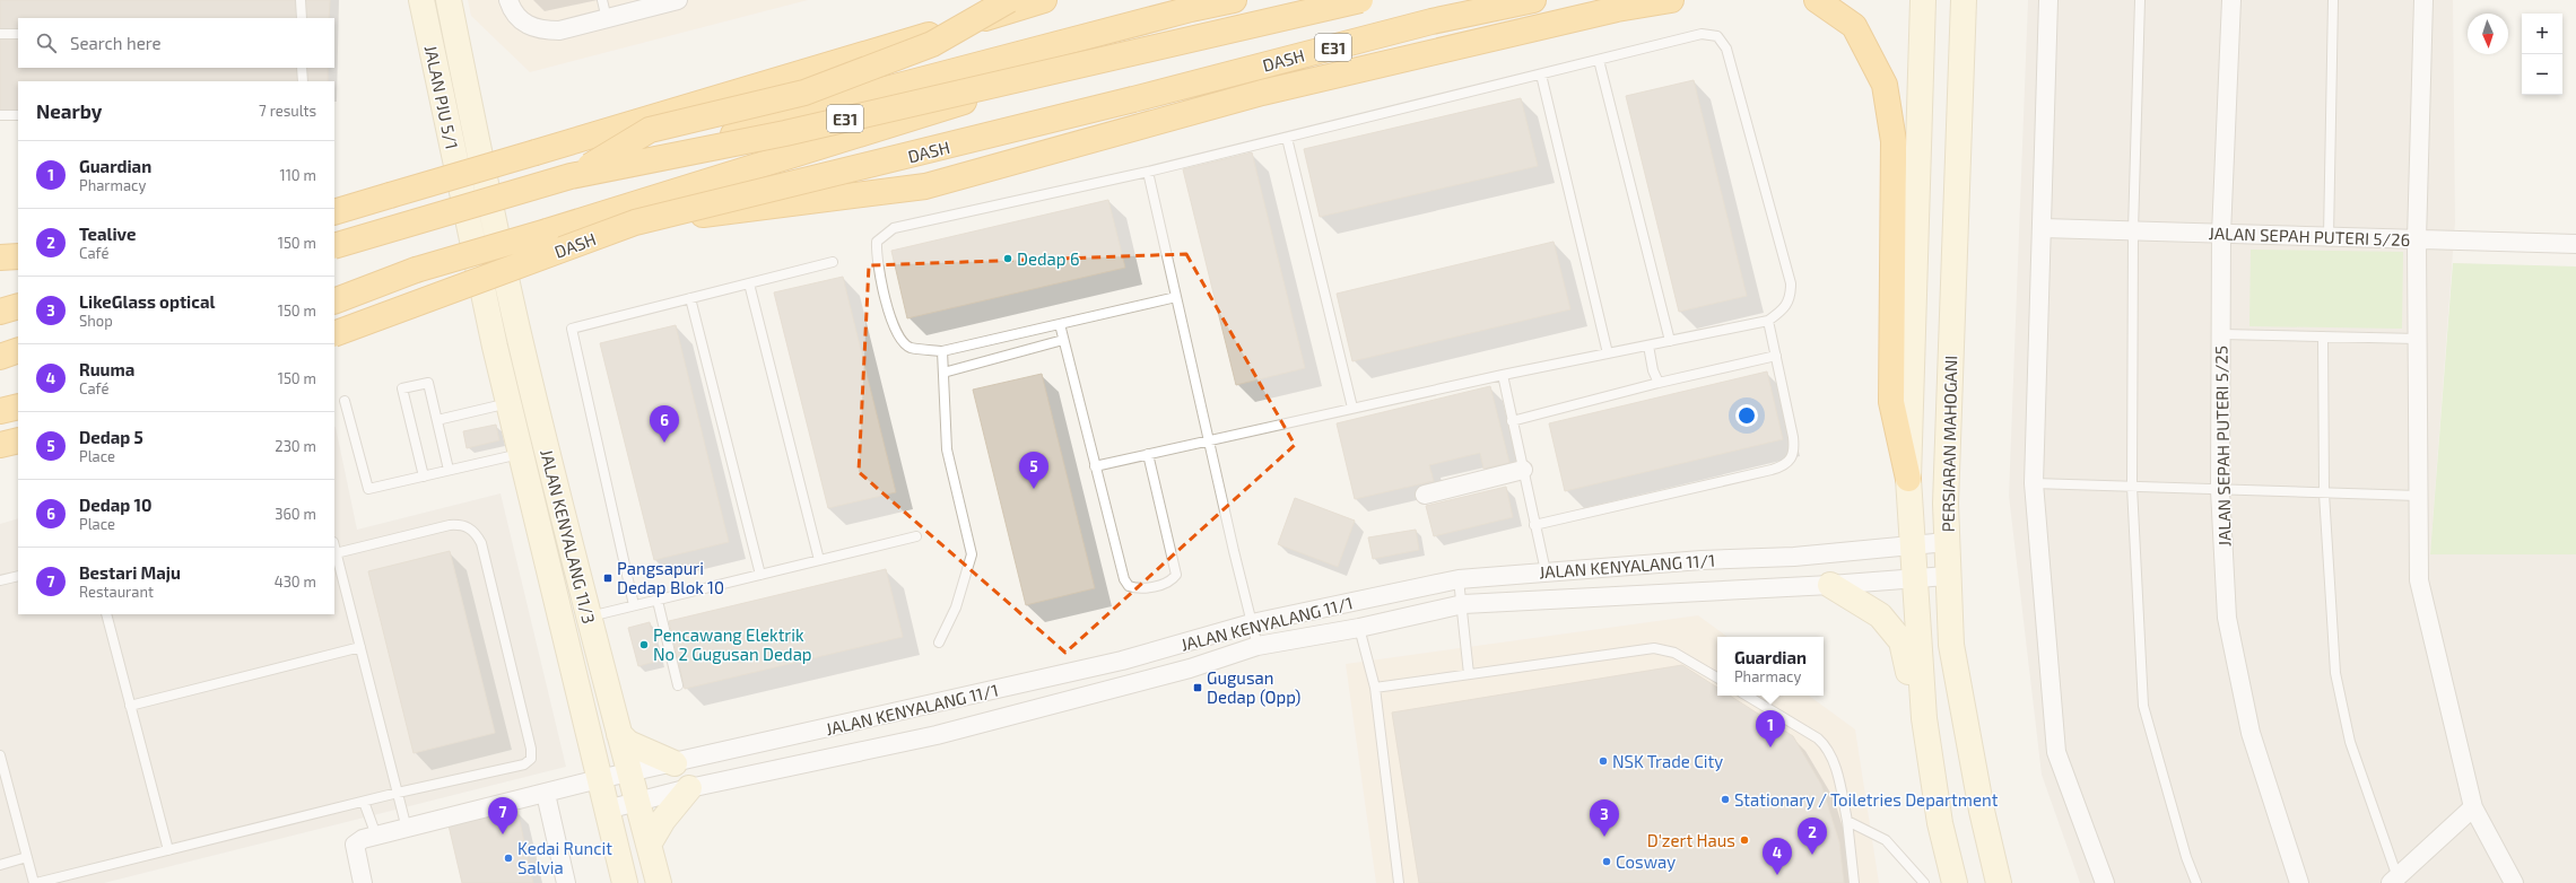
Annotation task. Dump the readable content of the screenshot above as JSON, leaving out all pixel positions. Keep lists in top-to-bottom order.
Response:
{
  "streets": {
    "highway": ["E31", "DASH"],
    "street": [
      "JALAN PJU 5/1",
      "JALAN SEPAH PUTERI 5/26",
      "PERSIARAN MAHOGANI",
      "JALAN SEPAH PUTERI 5/25",
      "JALAN KENYALANG 11/3",
      "JALAN KENYALANG 11/1"
    ]
  },
  "crossings": [
    ["JALAN PJU 5/1", "JALAN KENYALANG 11/3"],
    ["JALAN SEPAH PUTERI 5/26", "JALAN SEPAH PUTERI 5/25"],
    ["PERSIARAN MAHOGANI", "JALAN KENYALANG 11/1"],
    ["JALAN KENYALANG 11/3", "JALAN KENYALANG 11/1"]
  ],
  "places": {
    "other": [
      "Dedap 6",
      "Pencawang Elektrik No 2 Gugusan Dedap",
      "NSK Trade City",
      "Stationary / Toiletries Department",
      "D'zert Haus",
      "Kedai Runcit Salvia",
      "Cosway"
    ],
    "transit": ["Pangsapuri Dedap Blok 10", "Gugusan Dedap (Opp)"]
  },
  "north": "bottom",
  "page": {
    "map_buttons": ["+", "−"],
    "search": "Search here",
    "heading": ["Nearby", "7 results"],
    "list": [
      {
        "mark": "1",
        "name": "Guardian",
        "note": "Pharmacy",
        "value": "110 m"
      },
      {
        "mark": "2",
        "name": "Tealive",
        "note": "Café",
        "value": "150 m"
      },
      {
        "mark": "3",
        "name": "LikeGlass optical",
        "note": "Shop",
        "value": "150 m"
      },
      {
        "mark": "4",
        "name": "Ruuma",
        "note": "Café",
        "value": "150 m"
      },
      {
        "mark": "5",
        "name": "Dedap 5",
        "note": "Place",
        "value": "230 m"
      },
      {
        "mark": "6",
        "name": "Dedap 10",
        "note": "Place",
        "value": "360 m"
      },
      {
        "mark": "7",
        "name": "Bestari Maju",
        "note": "Restaurant",
        "value": "430 m"
      }
    ],
    "pins": [
      "6",
      "5",
      "1",
      "7",
      "3",
      "2",
      "4"
    ],
    "popup": ["Guardian", "Pharmacy"]
  }
}
